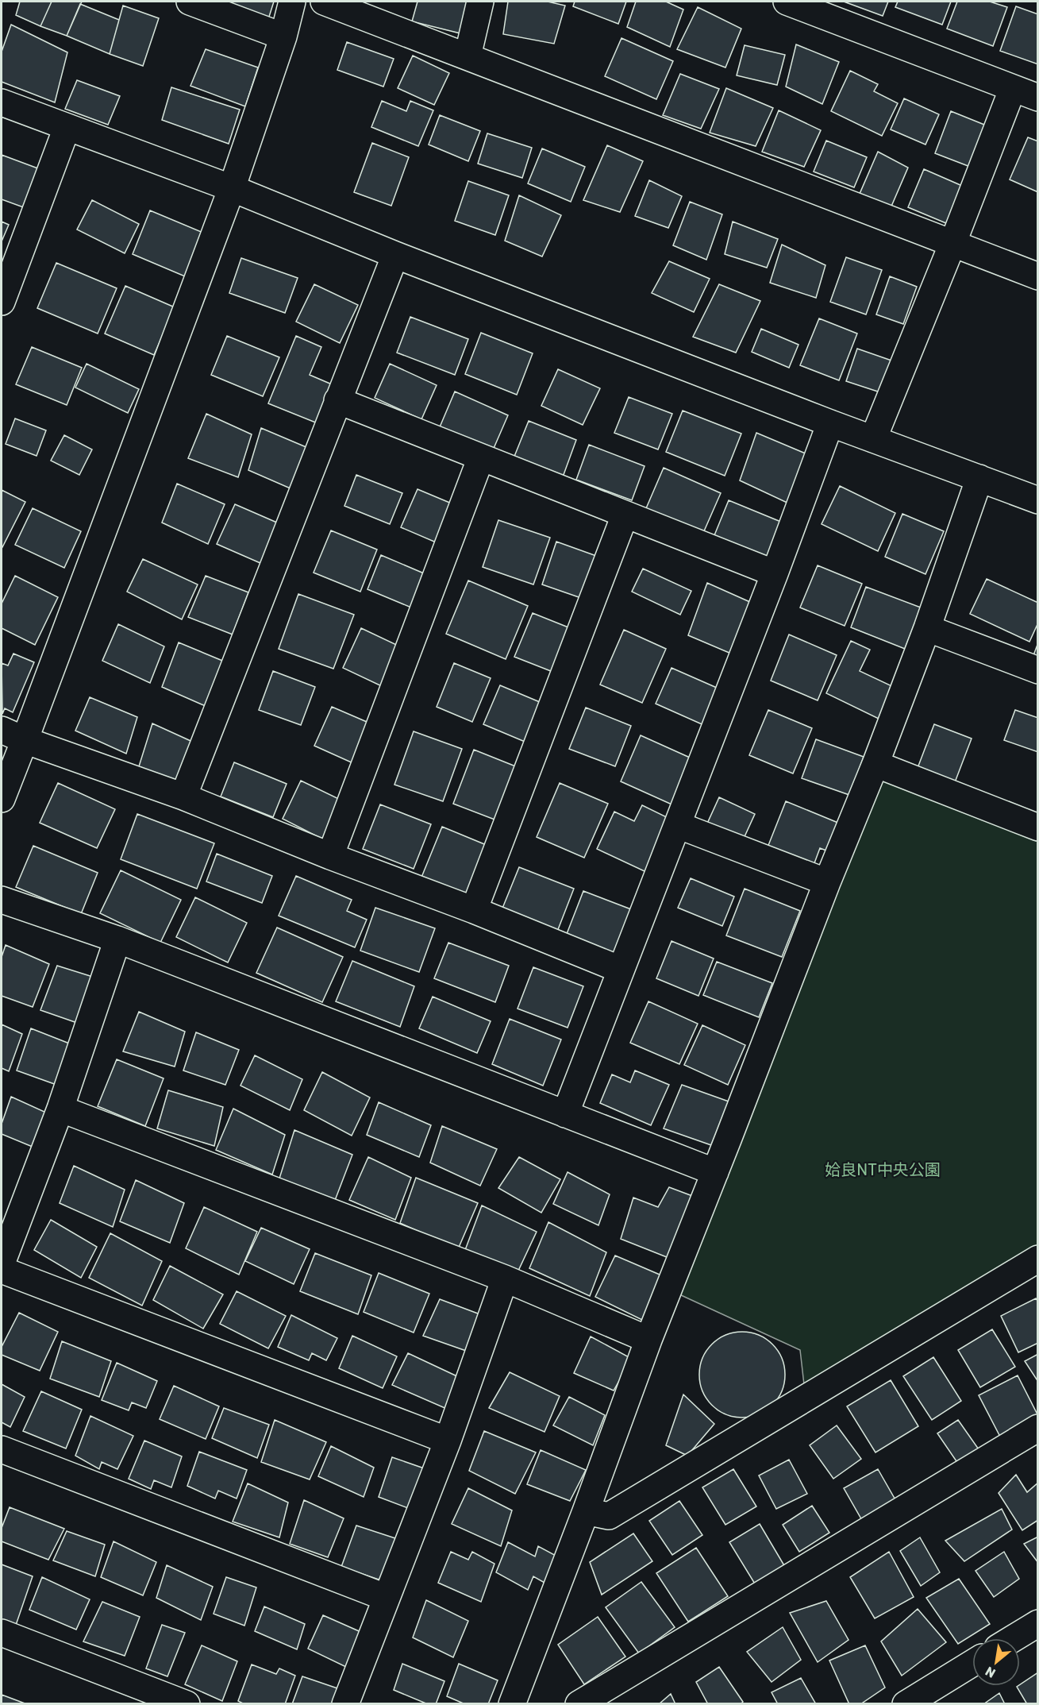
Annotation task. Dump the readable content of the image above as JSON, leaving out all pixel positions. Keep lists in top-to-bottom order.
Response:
{
  "parks": ["姶良NT中央公園"],
  "north": "bottom left"
}
